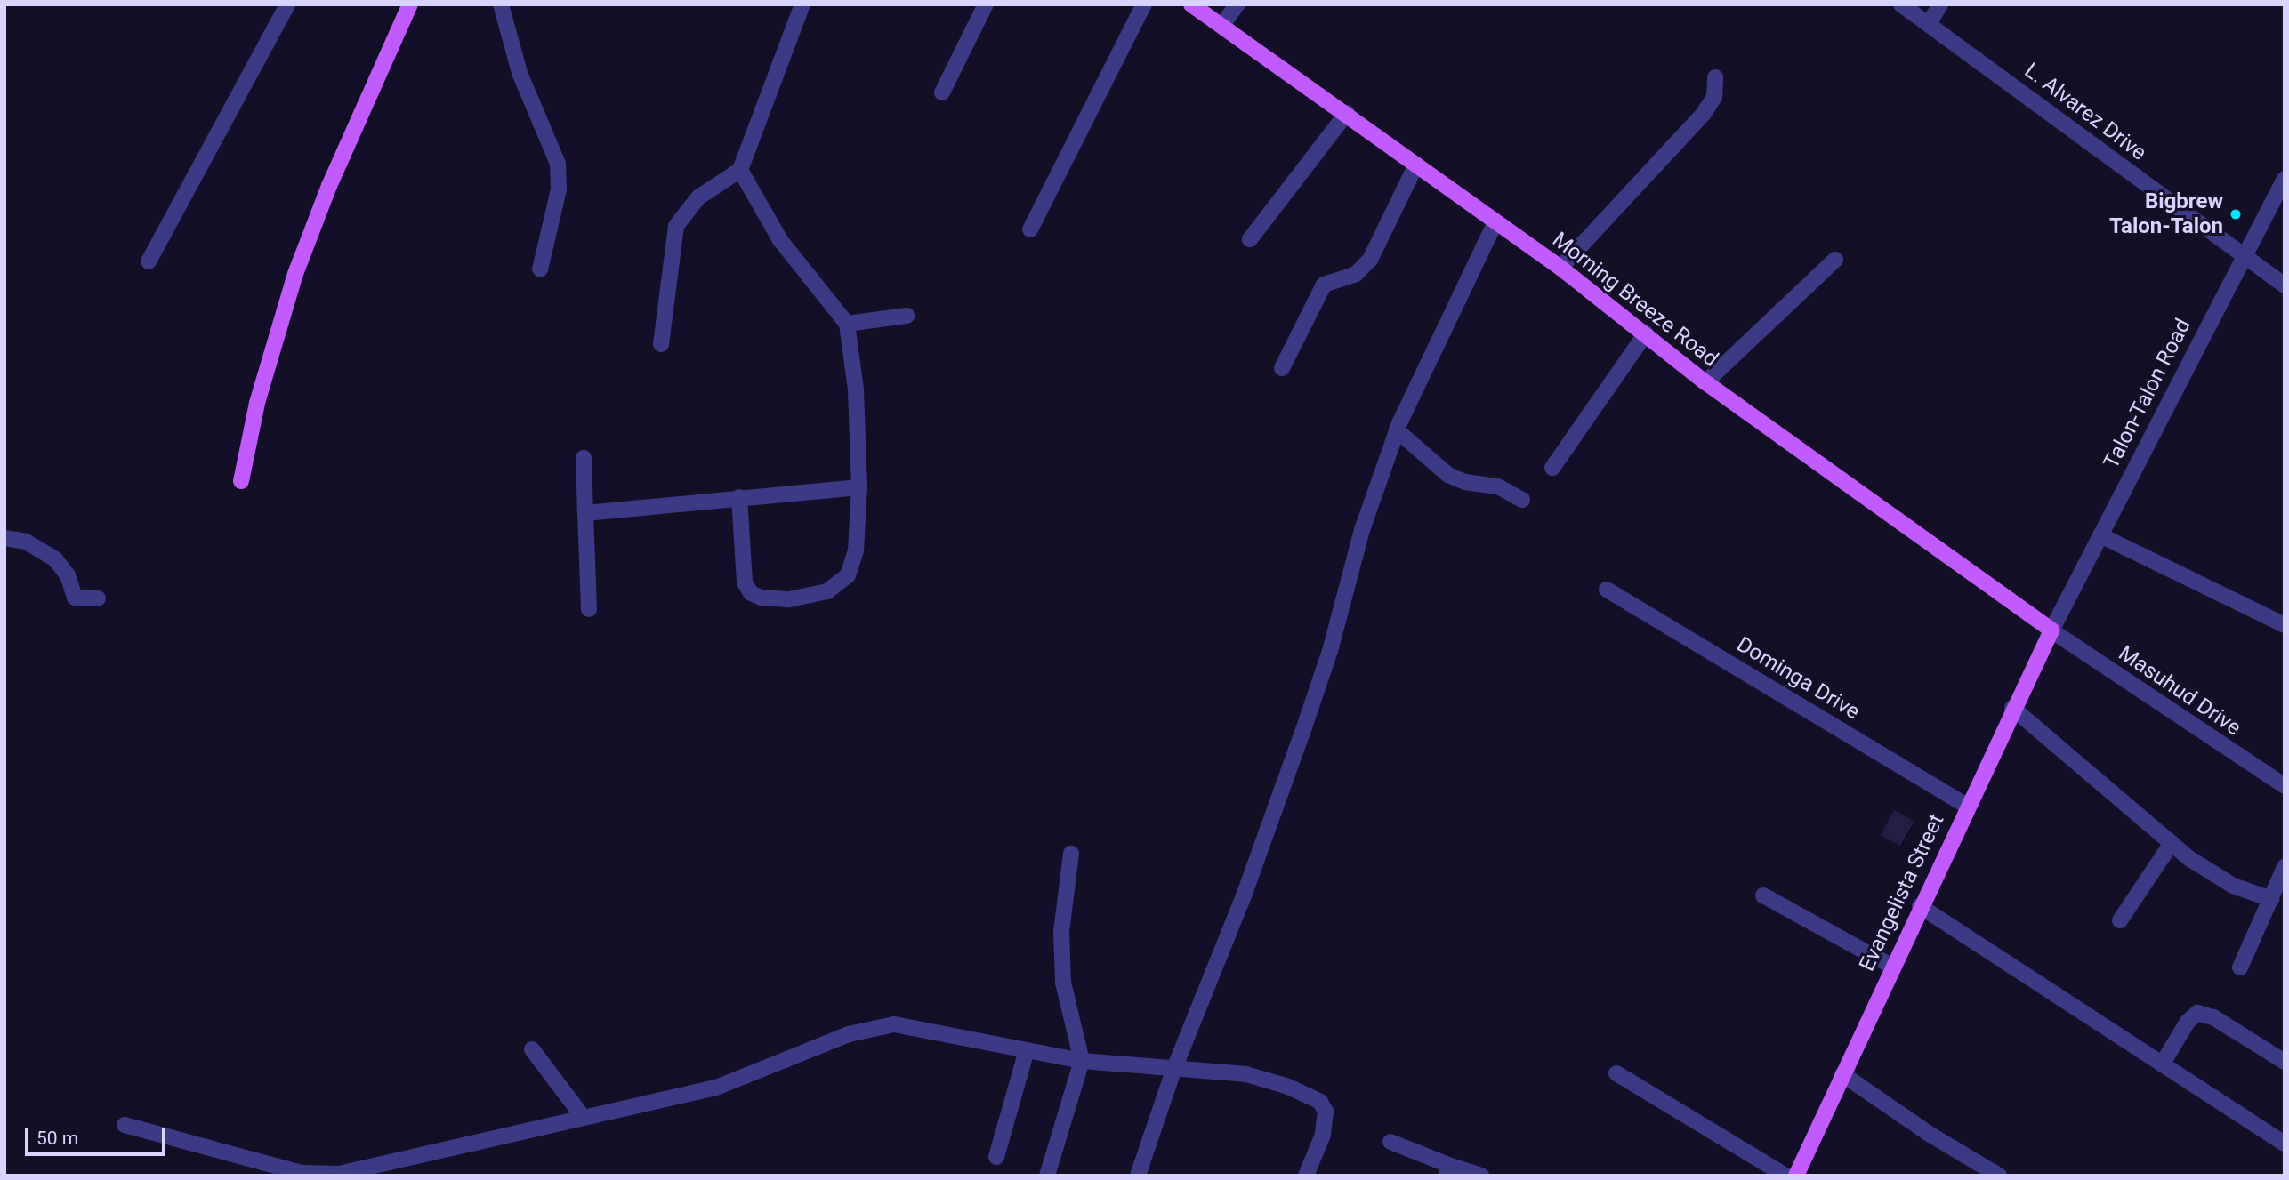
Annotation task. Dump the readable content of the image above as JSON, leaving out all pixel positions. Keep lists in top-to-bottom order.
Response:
{
  "streets": {
    "main road": ["Morning Breeze Road", "Evangelista Street"],
    "street": [
      "L. Alvarez Drive",
      "Talon-Talon Road",
      "Dominga Drive",
      "Masuhud Drive"
    ]
  },
  "crossings": [
    ["L. Alvarez Drive", "Talon-Talon Road"],
    ["Morning Breeze Road", "Talon-Talon Road"],
    ["Morning Breeze Road", "Masuhud Drive"],
    ["Morning Breeze Road", "Evangelista Street"],
    ["Talon-Talon Road", "Masuhud Drive"],
    ["Talon-Talon Road", "Evangelista Street"],
    ["Dominga Drive", "Evangelista Street"],
    ["Masuhud Drive", "Evangelista Street"]
  ],
  "places": ["Bigbrew Talon-Talon"],
  "scale_bar": "50 m"
}
